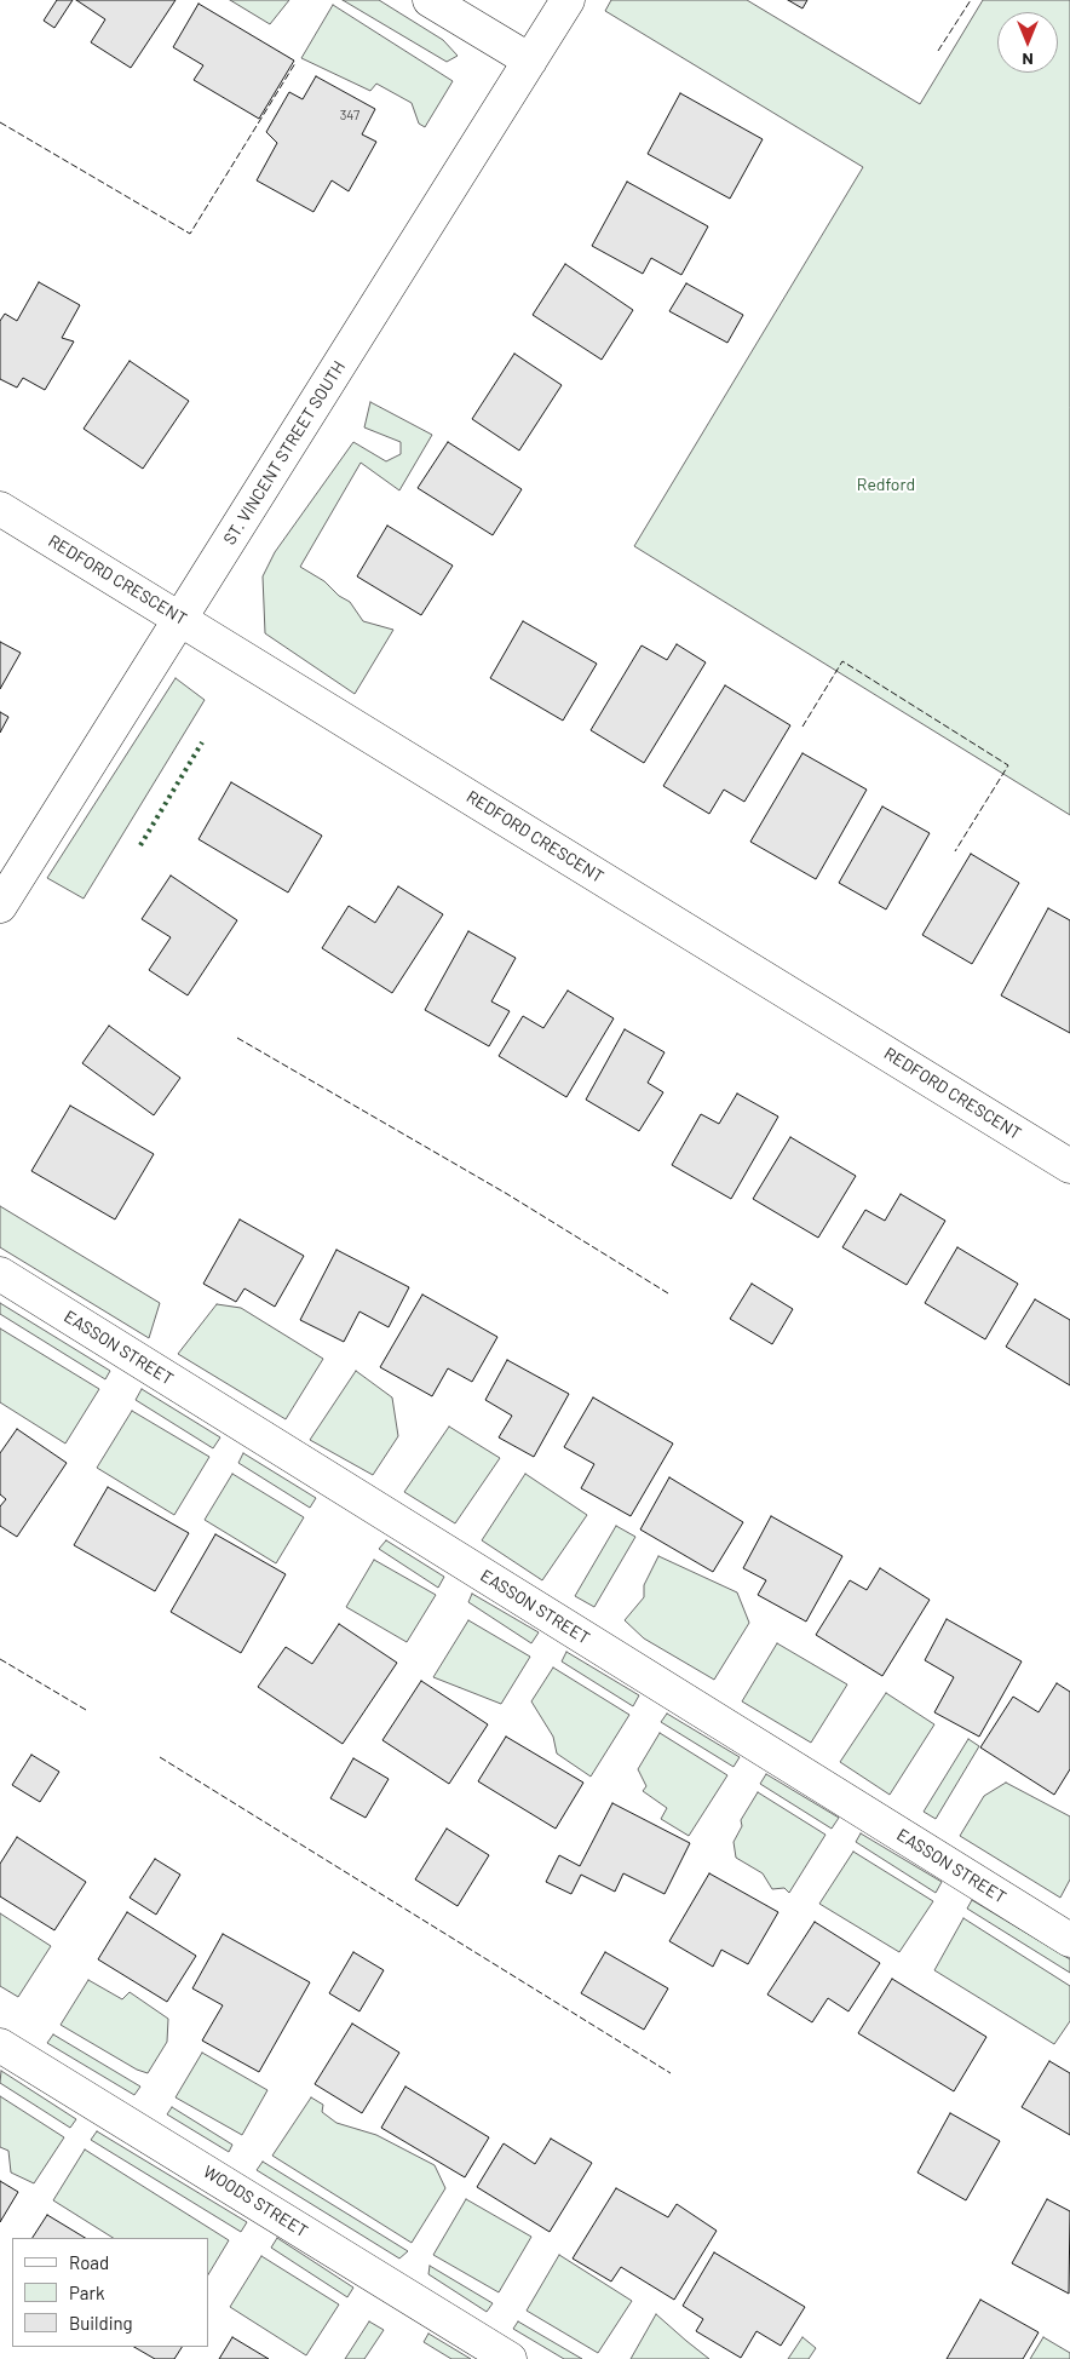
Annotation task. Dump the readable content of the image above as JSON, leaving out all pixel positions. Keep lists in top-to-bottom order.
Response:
{
  "streets": {
    "street": [
      "ST. VINCENT STREET SOUTH",
      "REDFORD CRESCENT",
      "EASSON STREET",
      "WOODS STREET"
    ]
  },
  "crossings": [
    ["ST. VINCENT STREET SOUTH", "REDFORD CRESCENT"]
  ],
  "parks": ["Redford"],
  "house_numbers": ["347"],
  "legend": ["Road", "Park", "Building"],
  "north": "bottom"
}
